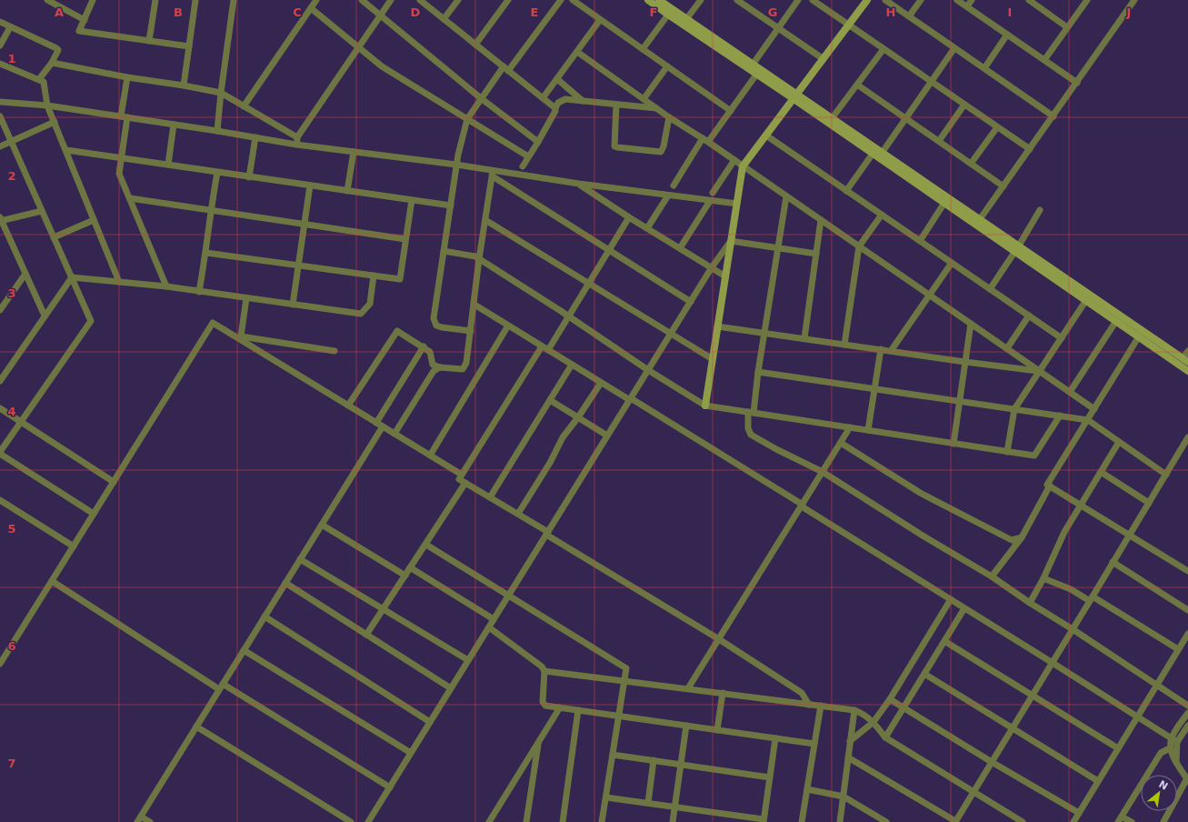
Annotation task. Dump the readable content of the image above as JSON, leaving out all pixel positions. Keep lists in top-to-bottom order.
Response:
{
  "north": "top right",
  "grid": {
    "columns": [
      "A",
      "B",
      "C",
      "D",
      "E",
      "F",
      "G",
      "H",
      "I",
      "J"
    ],
    "rows": [
      "1",
      "2",
      "3",
      "4",
      "5",
      "6",
      "7"
    ]
  }
}
